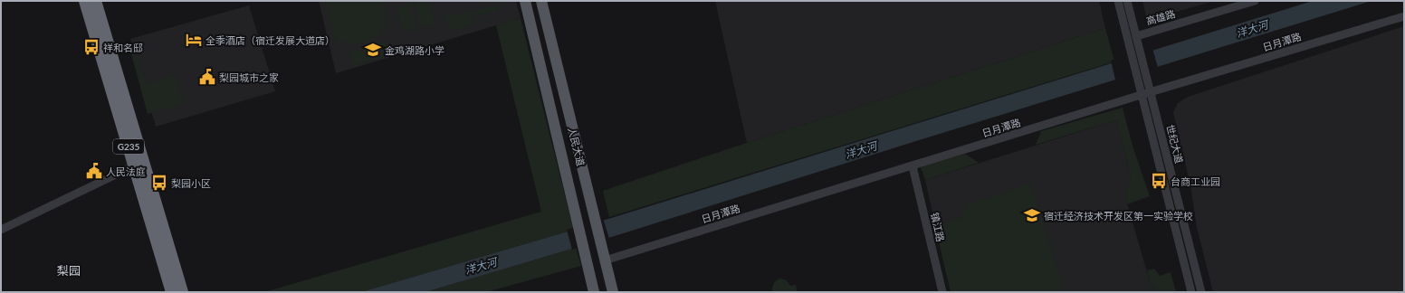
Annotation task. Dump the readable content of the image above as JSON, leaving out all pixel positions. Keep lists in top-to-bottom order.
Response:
{
  "streets": {
    "highway": ["G235"],
    "main road": ["人民大道"],
    "street": [
      "高雄路",
      "日月潭路",
      "世纪大道",
      "镇江路"
    ]
  },
  "crossings": [
    ["高雄路", "世纪大道"],
    ["日月潭路", "世纪大道"],
    ["日月潭路", "人民大道"],
    ["日月潭路", "镇江路"]
  ],
  "districts": ["梨园"],
  "water": ["洋大河"],
  "places": {
    "hotel": ["全季酒店（宿迁发展大道店）"],
    "bus stop": ["祥和名邸", "台商工业园", "梨园小区"],
    "school or university": ["金鸡湖路小学", "宿迁经济技术开发区第一实验学校"],
    "public building": ["梨园城市之家", "人民法庭"]
  }
}
